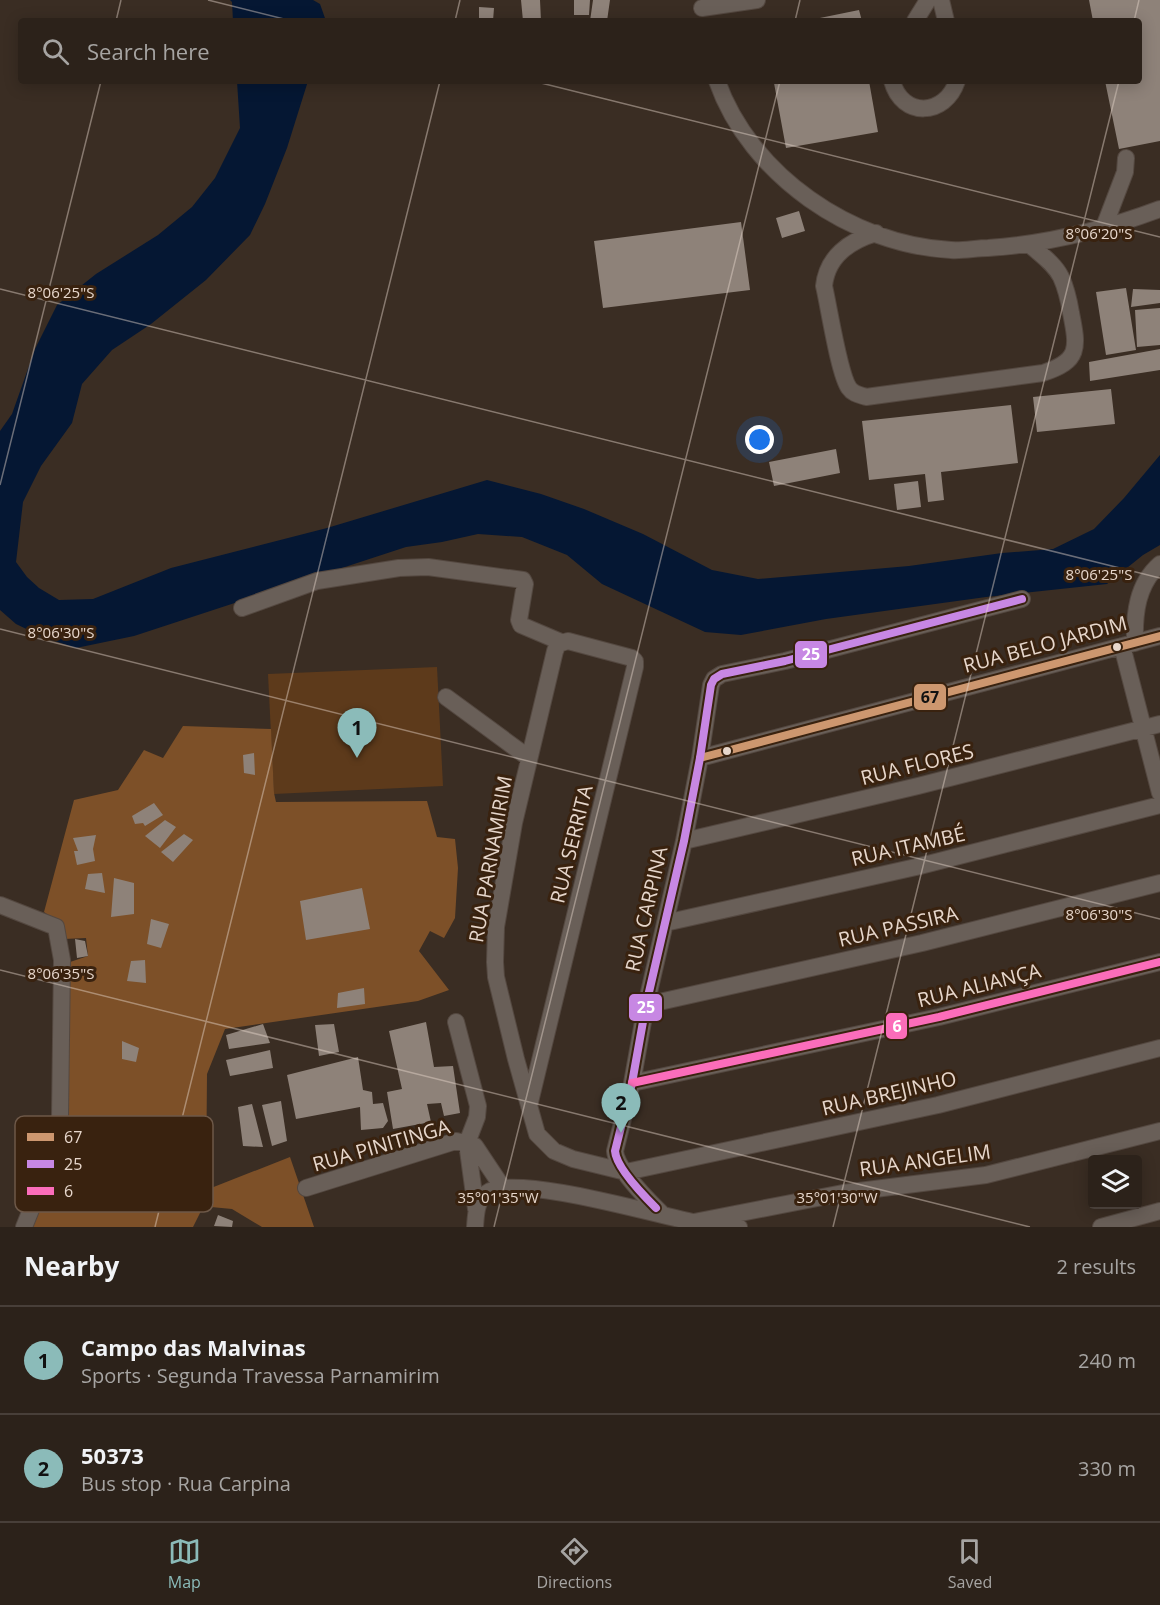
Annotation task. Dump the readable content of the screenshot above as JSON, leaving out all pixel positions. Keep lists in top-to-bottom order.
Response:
{
  "streets": {
    "street": [
      "RUA BELO JARDIM",
      "RUA FLORES",
      "RUA SERRITA",
      "RUA ITAMBÉ",
      "RUA PARNAMIRIM",
      "RUA CARPINA",
      "RUA PASSIRA",
      "RUA ALIANÇA",
      "RUA BREJINHO",
      "RUA PINITINGA",
      "RUA ANGELIM"
    ]
  },
  "crossings": [
    ["RUA BELO JARDIM", "RUA CARPINA"],
    ["RUA FLORES", "RUA CARPINA"],
    ["RUA SERRITA", "RUA PARNAMIRIM"],
    ["RUA ITAMBÉ", "RUA CARPINA"],
    ["RUA PARNAMIRIM", "RUA CARPINA"],
    ["RUA PARNAMIRIM", "RUA BREJINHO"],
    ["RUA CARPINA", "RUA PASSIRA"],
    ["RUA CARPINA", "RUA ALIANÇA"],
    ["RUA CARPINA", "RUA BREJINHO"]
  ],
  "lines": ["transit line 25", "transit line 67", "transit line 6"],
  "legend": ["67", "25", "6"],
  "page": {
    "search": "Search here",
    "pins": ["1", "2"],
    "heading": ["Nearby", "2 results"],
    "list": [
      {
        "mark": "1",
        "name": "Campo das Malvinas",
        "note": "Sports · Segunda Travessa Parnamirim",
        "value": "240 m"
      },
      {
        "mark": "2",
        "name": "50373",
        "note": "Bus stop · Rua Carpina",
        "value": "330 m"
      }
    ],
    "nav": ["Map", "Directions", "Saved"]
  },
  "coordinates": [
    "8°06'20\"S",
    "8°06'25\"S",
    "8°06'30\"S",
    "8°06'35\"S",
    "35°01'35\"W",
    "35°01'30\"W"
  ]
}
